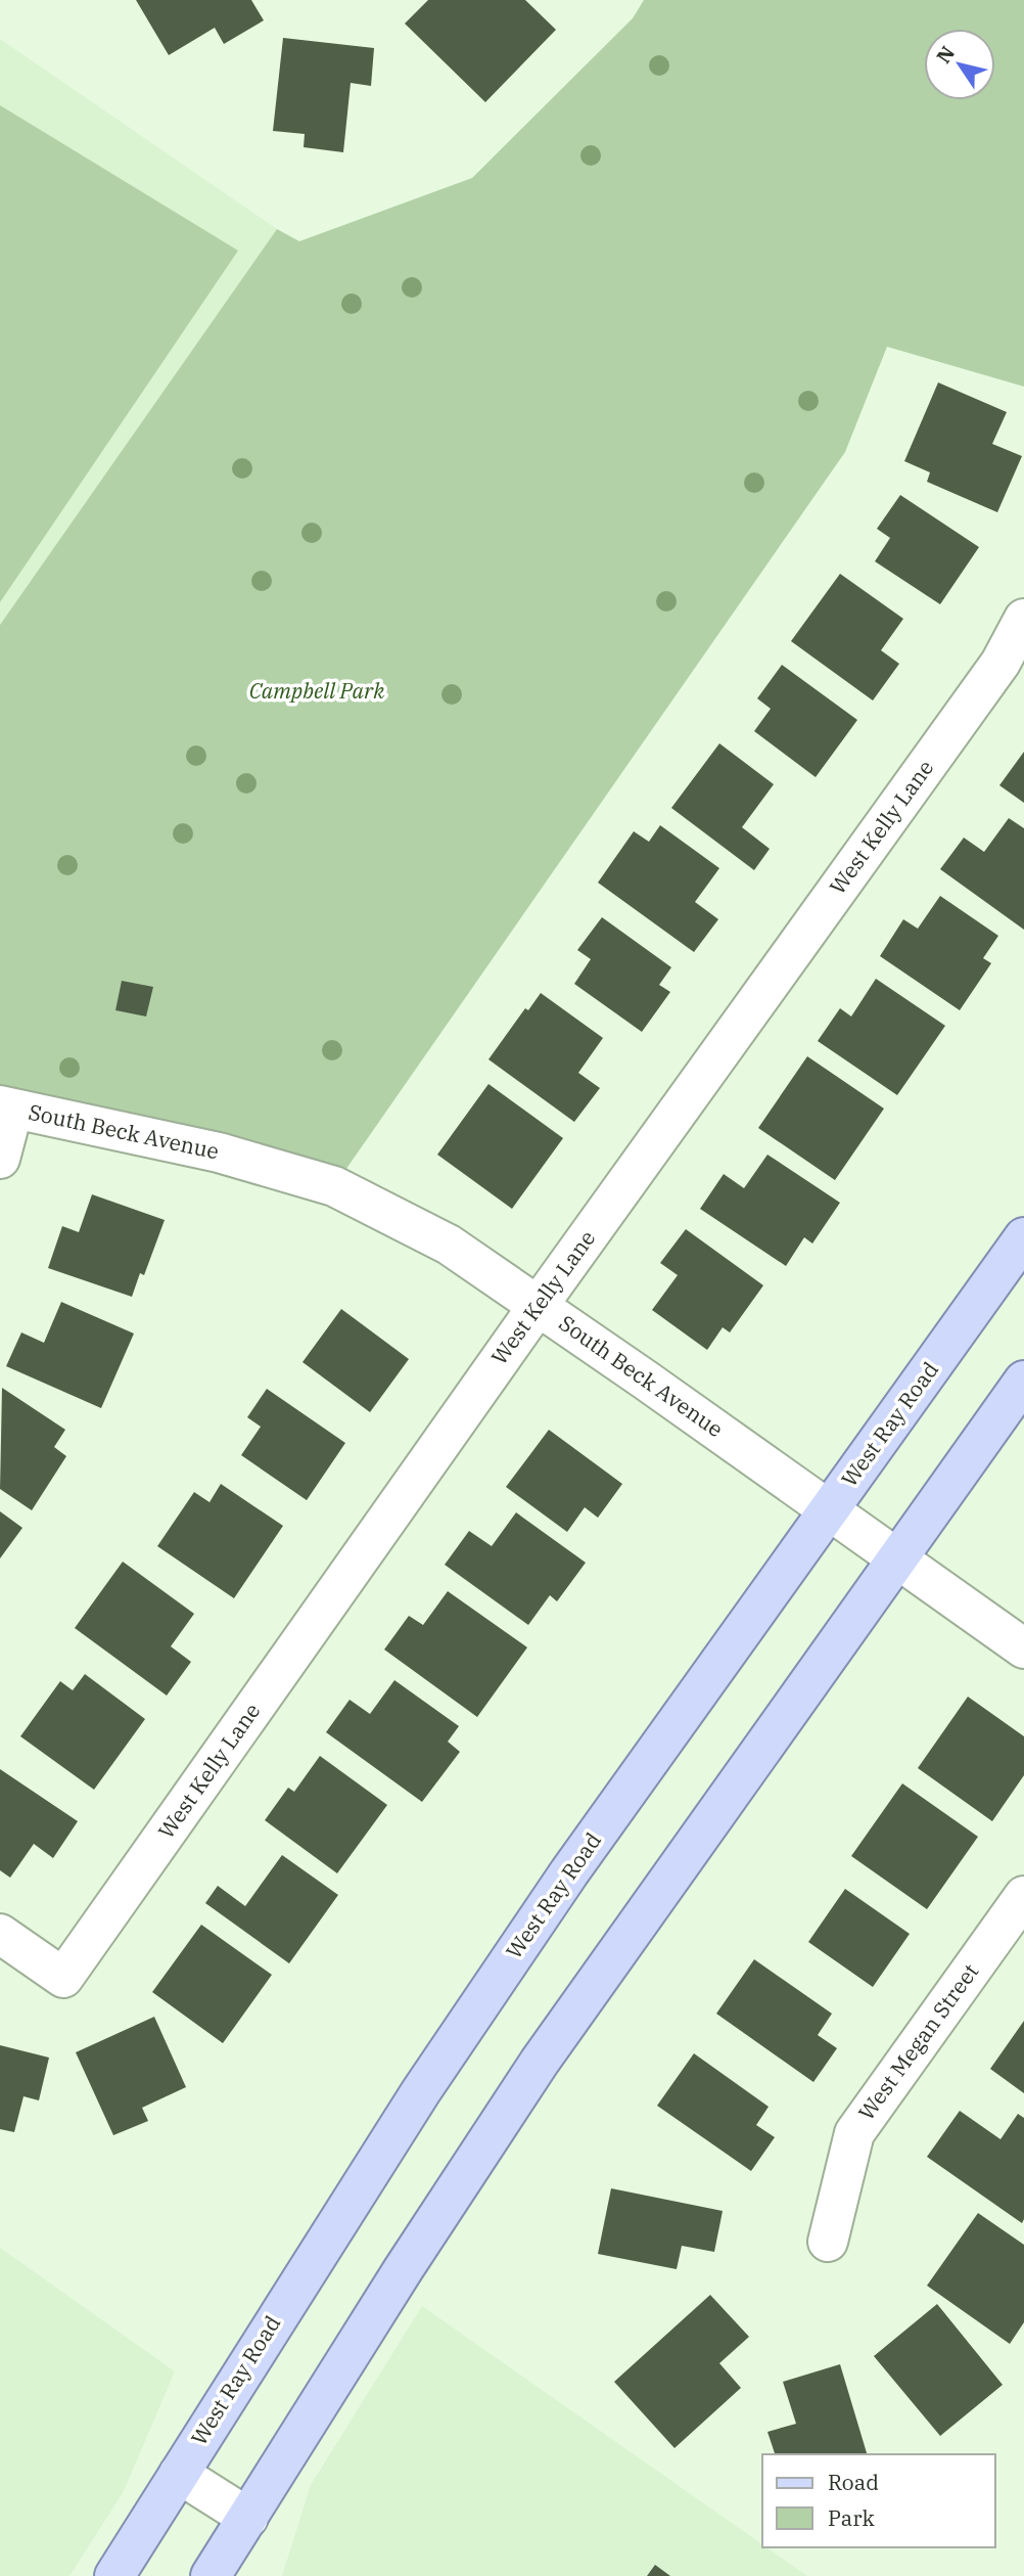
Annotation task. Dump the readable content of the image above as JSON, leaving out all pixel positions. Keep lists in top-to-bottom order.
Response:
{
  "streets": {
    "main road": ["West Ray Road"],
    "street": ["West Kelly Lane", "South Beck Avenue", "West Megan Street"]
  },
  "crossings": [
    ["West Kelly Lane", "South Beck Avenue"],
    ["South Beck Avenue", "West Ray Road"]
  ],
  "parks": ["Campbell Park"],
  "legend": ["Road", "Park"],
  "north": "top left"
}
